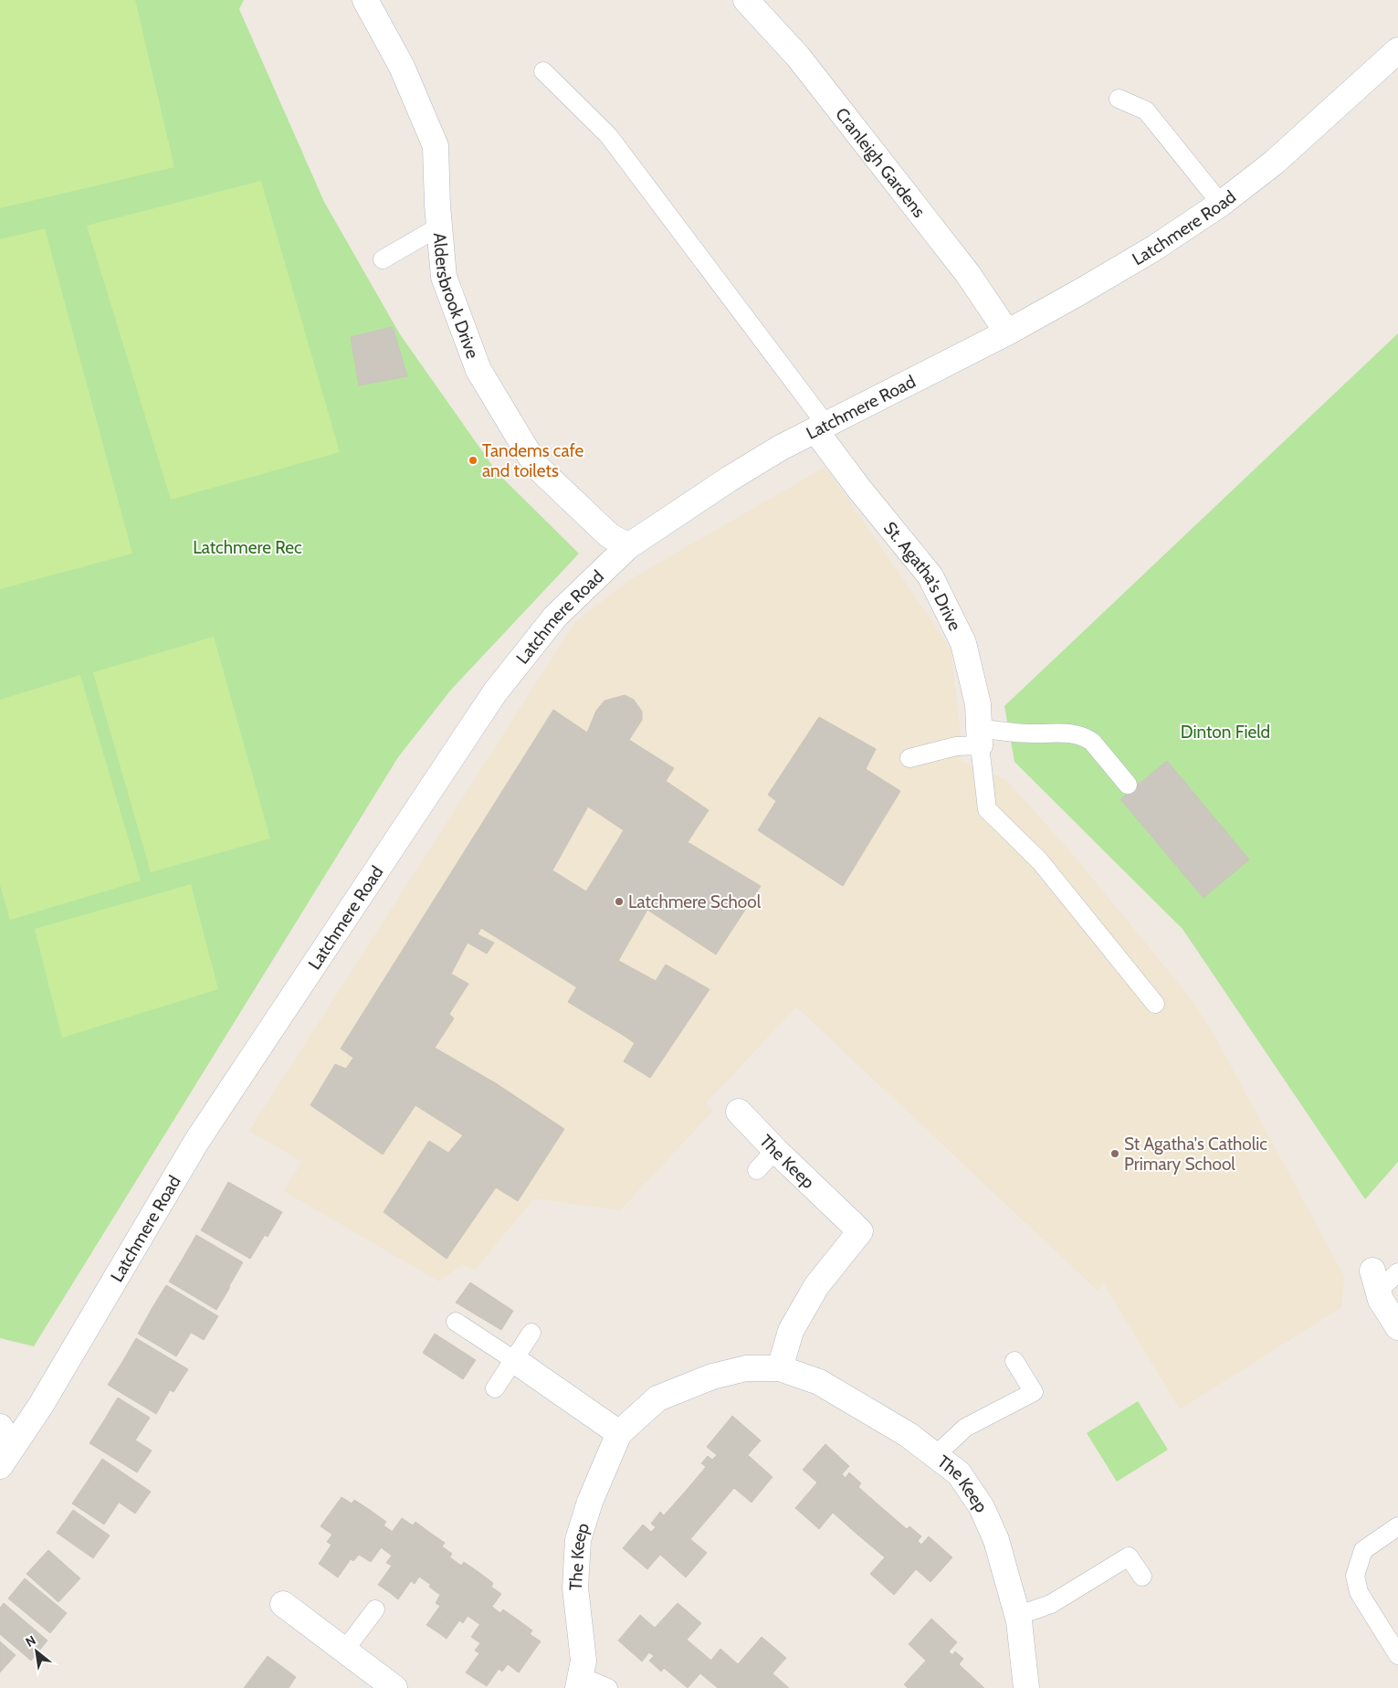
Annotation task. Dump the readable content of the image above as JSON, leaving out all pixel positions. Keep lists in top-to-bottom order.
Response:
{
  "streets": {
    "street": [
      "Cranleigh Gardens",
      "Latchmere Road",
      "Aldersbrook Drive",
      "St. Agatha's Drive",
      "The Keep"
    ]
  },
  "crossings": [
    ["Cranleigh Gardens", "Latchmere Road"],
    ["Latchmere Road", "Aldersbrook Drive"],
    ["Latchmere Road", "St. Agatha's Drive"]
  ],
  "parks": ["Latchmere Rec", "Dinton Field"],
  "places": ["Tandems cafe and toilets", "Latchmere School", "St Agatha's Catholic Primary School"],
  "north": "top left"
}
